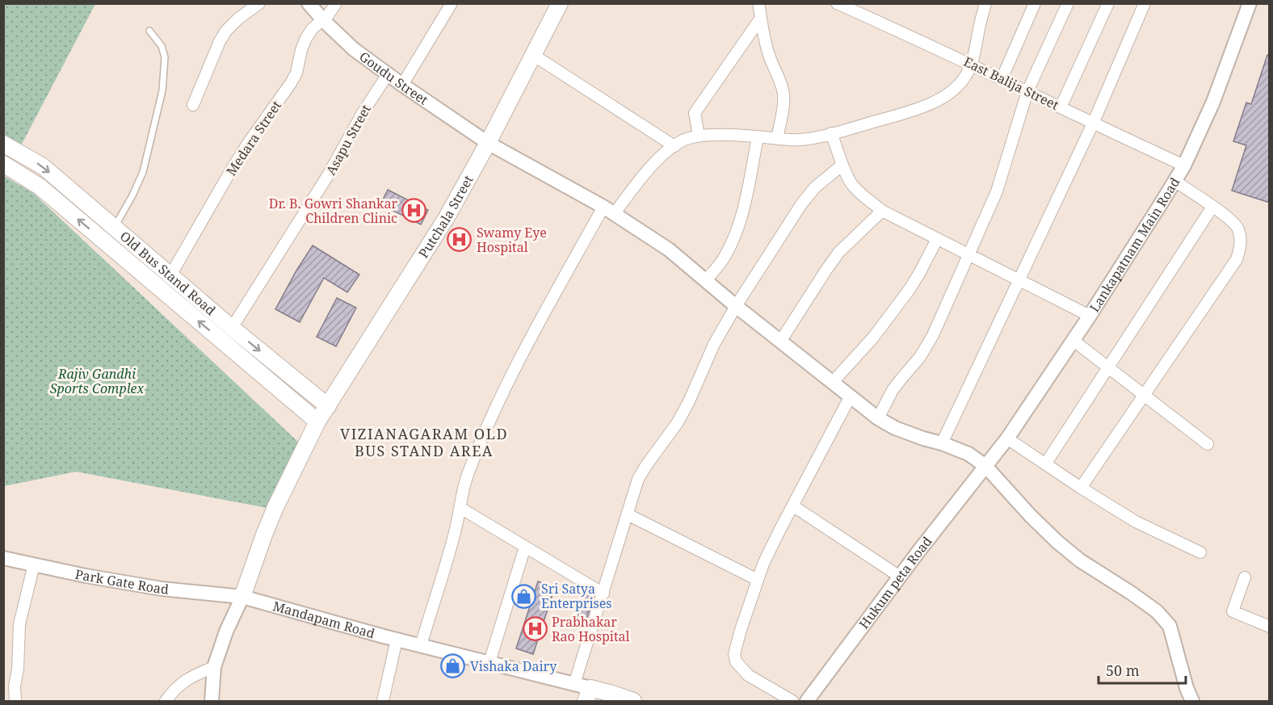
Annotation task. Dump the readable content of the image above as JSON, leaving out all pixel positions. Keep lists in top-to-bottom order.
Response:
{
  "streets": {
    "main road": ["Putchala Street", "Old Bus Stand Road"],
    "street": [
      "Goudu Street",
      "East Balija Street",
      "Medara Street",
      "Asapu Street",
      "Lankapatnam Main Road",
      "Park Gate Road",
      "Hukum peta Road",
      "Mandapam Road"
    ]
  },
  "crossings": [
    ["Goudu Street", "Medara Street"],
    ["Goudu Street", "Asapu Street"],
    ["Goudu Street", "Putchala Street"],
    ["Goudu Street", "Lankapatnam Main Road"],
    ["Goudu Street", "Hukum peta Road"],
    ["East Balija Street", "Lankapatnam Main Road"],
    ["Medara Street", "Old Bus Stand Road"],
    ["Asapu Street", "Old Bus Stand Road"],
    ["Putchala Street", "Old Bus Stand Road"],
    ["Lankapatnam Main Road", "Hukum peta Road"],
    ["Park Gate Road", "Mandapam Road"]
  ],
  "districts": ["VIZIANAGARAM OLD BUS STAND AREA"],
  "parks": ["Rajiv Gandhi Sports Complex"],
  "places": {
    "hospital": ["Dr. B. Gowri Shankar Children Clinic", "Swamy Eye Hospital", "Prabhakar Rao Hospital"],
    "shop": ["Sri Satya Enterprises", "Vishaka Dairy"]
  },
  "scale_bar": "50 m"
}
